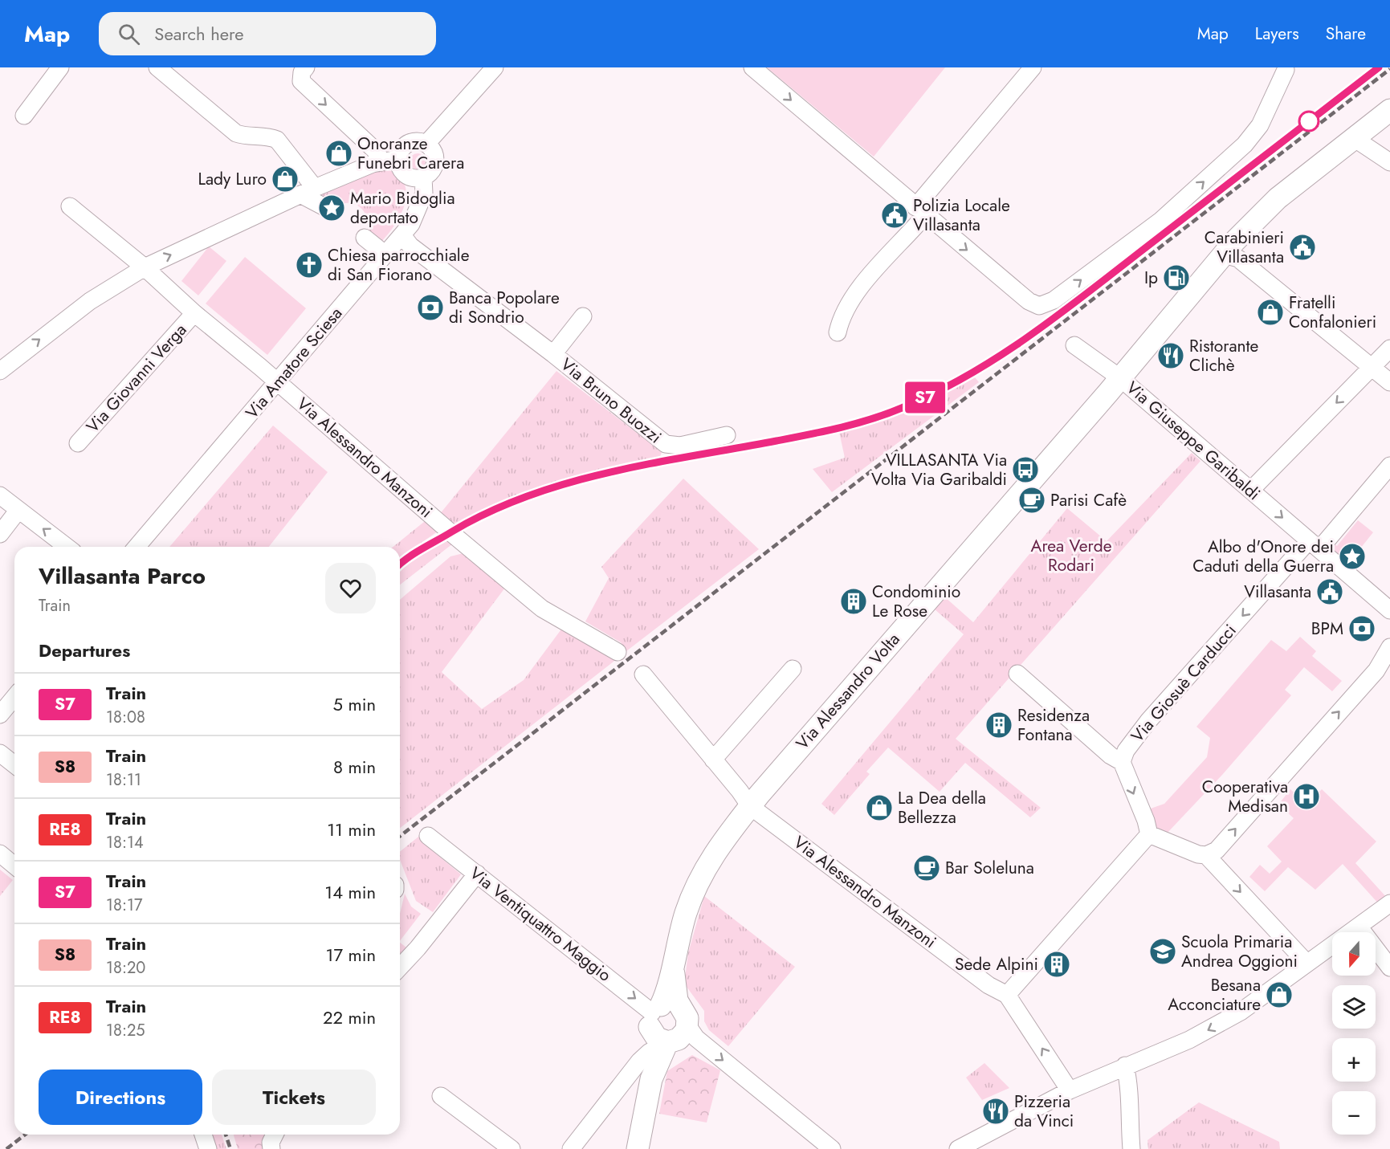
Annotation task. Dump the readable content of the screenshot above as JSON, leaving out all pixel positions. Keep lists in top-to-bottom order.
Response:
{
  "streets": {
    "main road": ["Via Alessandro Volta"],
    "street": [
      "Via Amatore Sciesa",
      "Via Giovanni Verga",
      "Via Bruno Buozzi",
      "Via Giuseppe Garibaldi",
      "Via Alessandro Manzoni",
      "Via Giosuè Carducci",
      "Via Ventiquattro Maggio"
    ]
  },
  "crossings": [
    ["Via Amatore Sciesa", "Via Bruno Buozzi"],
    ["Via Amatore Sciesa", "Via Alessandro Manzoni"],
    ["Via Giovanni Verga", "Via Alessandro Manzoni"],
    ["Via Giuseppe Garibaldi", "Via Giosuè Carducci"],
    ["Via Giuseppe Garibaldi", "Via Alessandro Volta"],
    ["Via Alessandro Manzoni", "Via Alessandro Volta"],
    ["Via Alessandro Volta", "Via Ventiquattro Maggio"]
  ],
  "one_way": ["Via Ventiquattro Maggio"],
  "parks": ["Area Verde Rodari"],
  "places": {
    "shop": [
      "Onoranze Funebri Carera",
      "Lady Luro",
      "Fratelli Confalonieri",
      "La Dea della Bellezza",
      "Besana Acconciature"
    ],
    "place": ["Mario Bidoglia deportato", "Albo d'Onore dei Caduti della Guerra"],
    "public building": ["Polizia Locale Villasanta", "Carabinieri Villasanta", "Villasanta"],
    "church": ["Chiesa parrocchiale di San Fiorano"],
    "fuel station": ["Ip"],
    "bank": ["Banca Popolare di Sondrio", "BPM"],
    "restaurant": ["Ristorante Clichè", "Pizzeria da Vinci"],
    "bus stop": ["VILLASANTA Via Volta Via Garibaldi"],
    "cafe": ["Parisi Cafè", "Bar Soleluna"],
    "building": ["Condominio Le Rose", "Residenza Fontana", "Sede Alpini"],
    "hospital": ["Cooperativa Medisan"],
    "school or university": ["Scuola Primaria Andrea Oggioni"]
  },
  "north": "bottom",
  "page": {
    "header": "Map",
    "search": "Search here",
    "nav": ["Map", "Layers", "Share"],
    "on_map": "S7",
    "heading": [
      ["Villasanta Parco", "Train"],
      "Departures"
    ],
    "list": [
      {
        "mark": "S7",
        "name": "Train",
        "note": "18:08",
        "value": "5 min"
      },
      {
        "mark": "S8",
        "name": "Train",
        "note": "18:11",
        "value": "8 min"
      },
      {
        "mark": "RE8",
        "name": "Train",
        "note": "18:14",
        "value": "11 min"
      },
      {
        "mark": "S7",
        "name": "Train",
        "note": "18:17",
        "value": "14 min"
      },
      {
        "mark": "S8",
        "name": "Train",
        "note": "18:20",
        "value": "17 min"
      },
      {
        "mark": "RE8",
        "name": "Train",
        "note": "18:25",
        "value": "22 min"
      }
    ],
    "map_buttons": ["+", "−"],
    "buttons": ["Directions", "Tickets"]
  }
}
